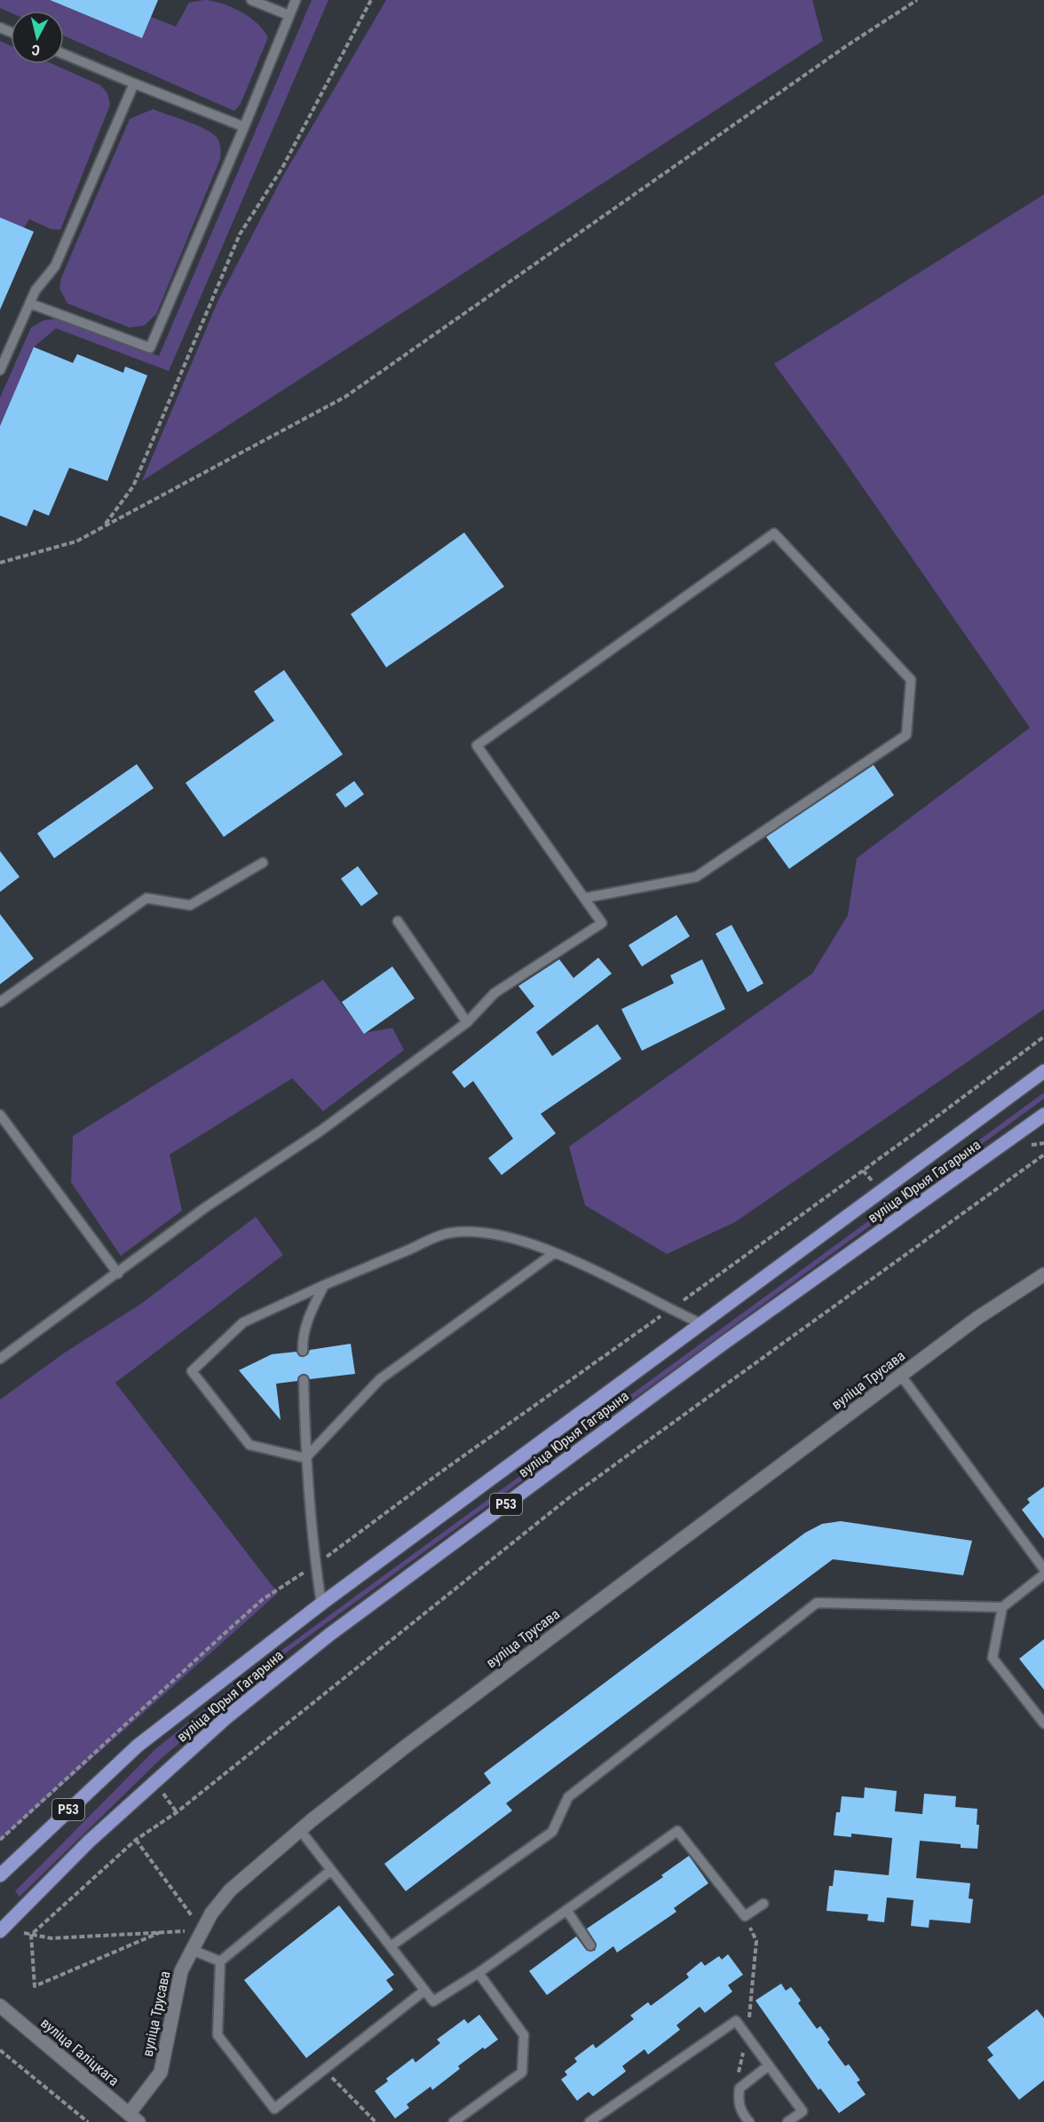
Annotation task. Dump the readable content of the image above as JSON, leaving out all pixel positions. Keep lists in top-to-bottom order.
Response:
{
  "streets": {
    "main road": ["вуліца Юрыя Гагарына", "Р53"],
    "street": ["вуліца Трусава", "вуліца Галіцкага"]
  },
  "crossings": [
    ["вуліца Трусава", "вуліца Галіцкага"]
  ],
  "north": "bottom"
}
